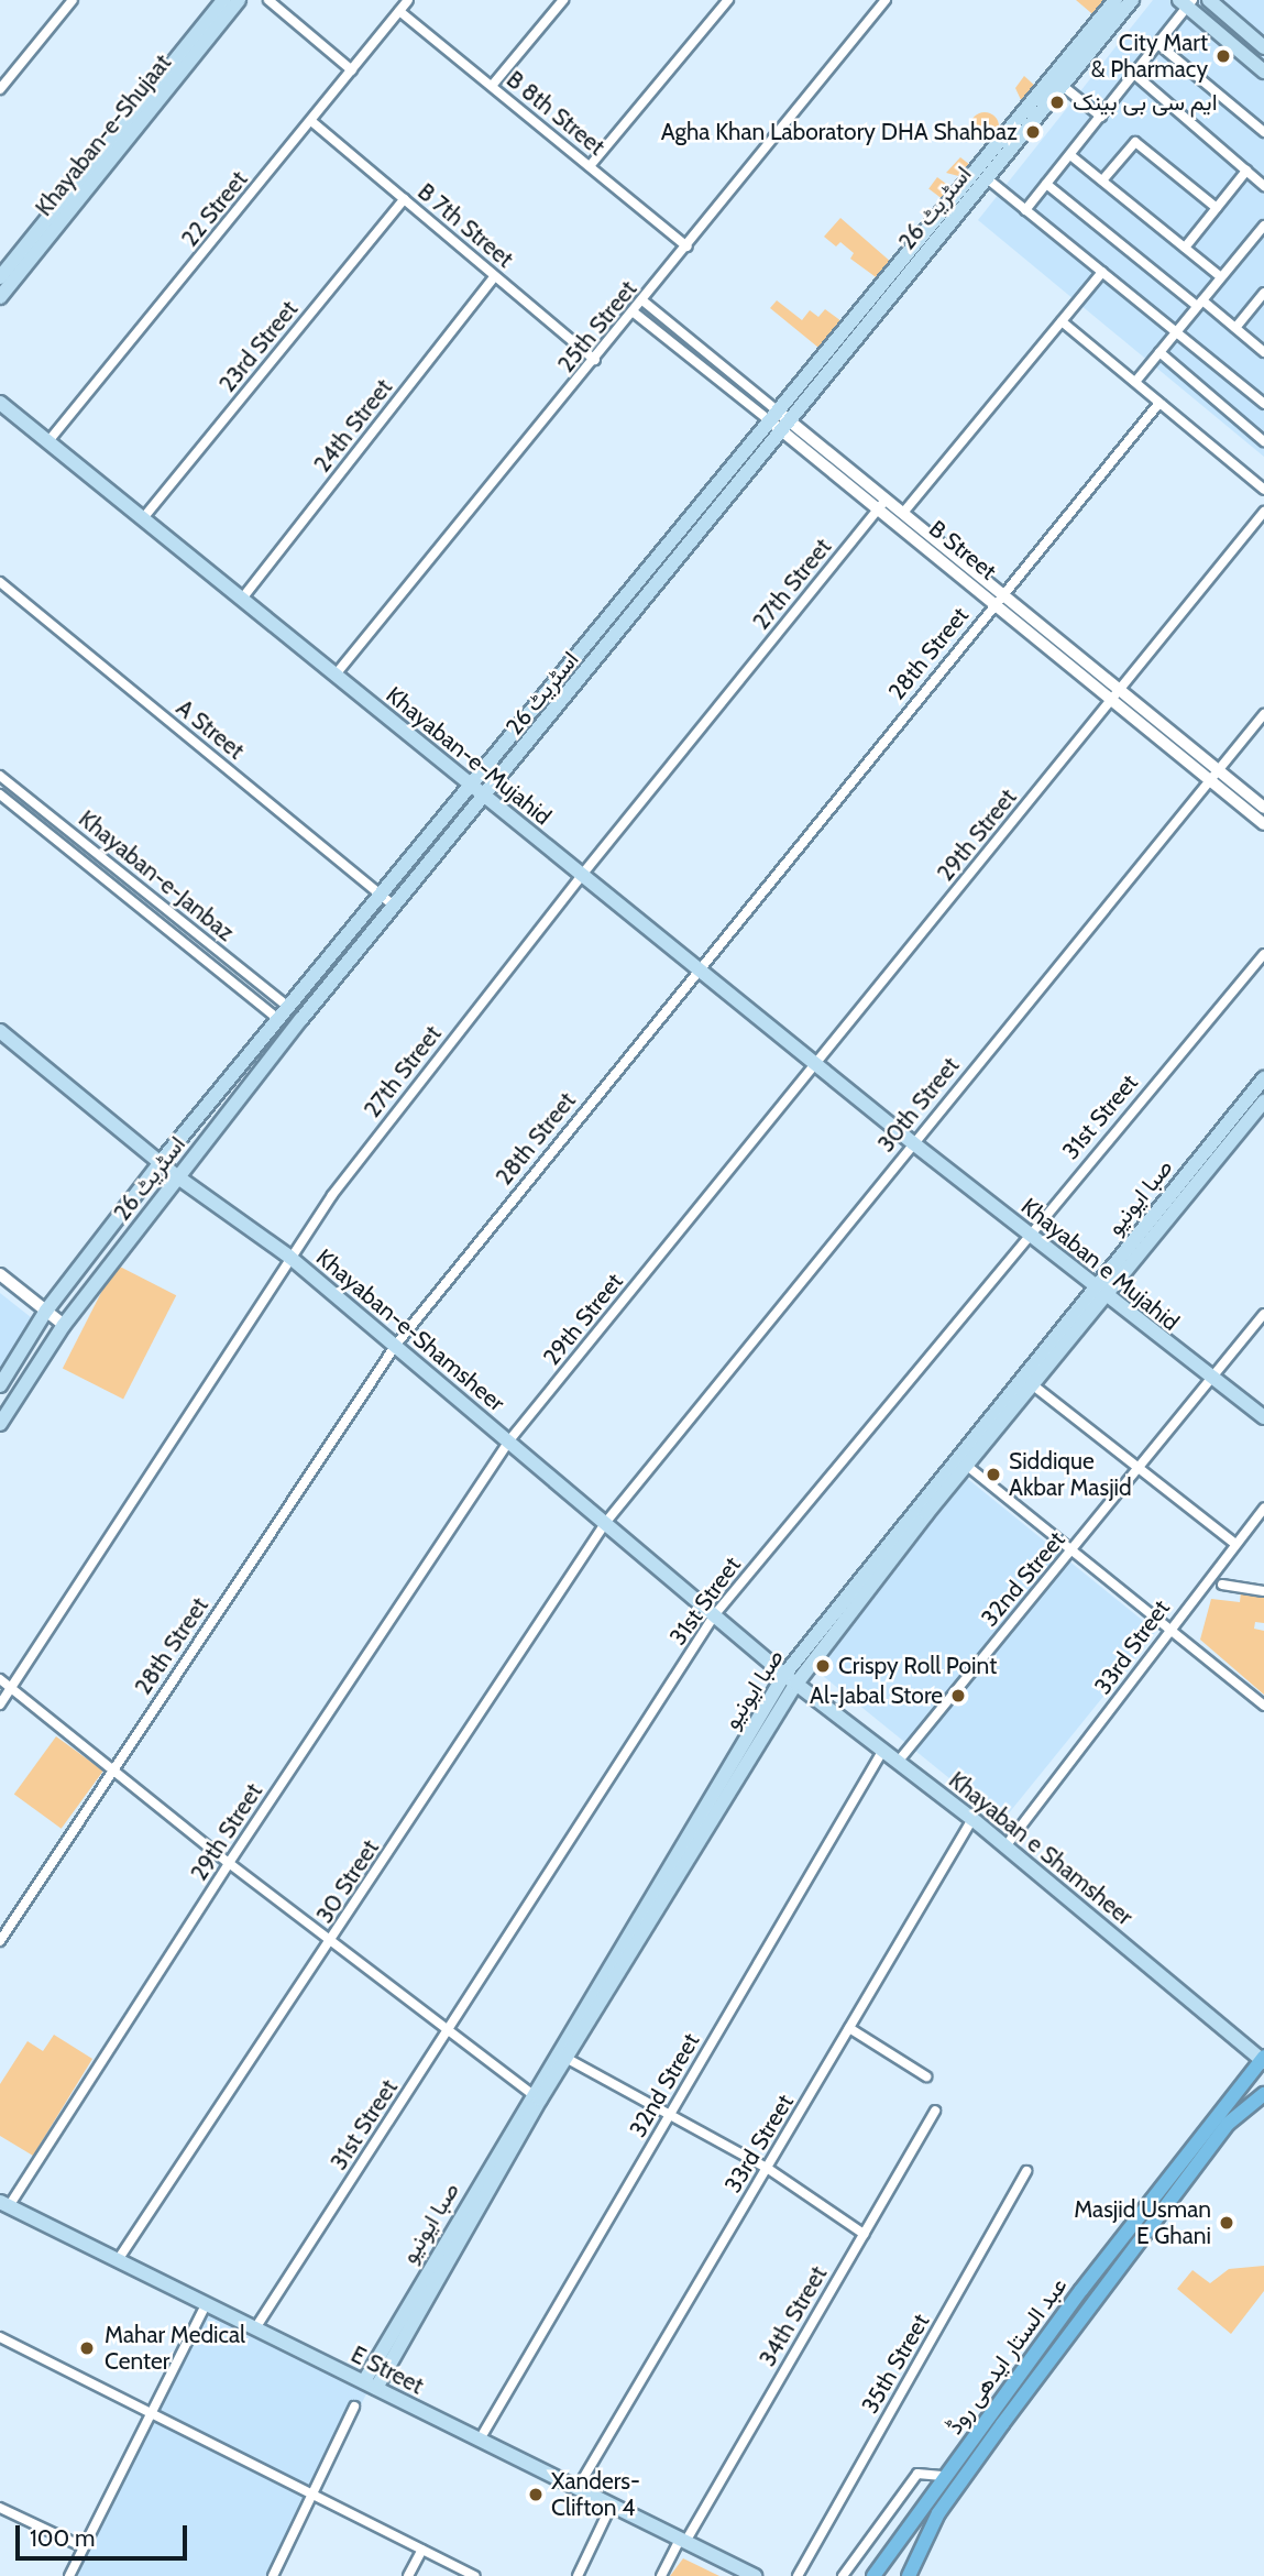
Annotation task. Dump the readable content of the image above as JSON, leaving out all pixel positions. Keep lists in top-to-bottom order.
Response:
{
  "streets": {
    "main road": [
      "Khayaban-e-Shujaat",
      "اسٹریٹ 26",
      "Khayaban-e-Mujahid",
      "صبا ایونیو",
      "Khayaban e Mujahid",
      "Khayaban-e-Shamsheer",
      "Khayaban e Shamsheer",
      "عبد الستار ایدھی روڈ",
      "E Street"
    ],
    "street": [
      "B 8th Street",
      "22 Street",
      "B 7th Street",
      "25th Street",
      "23rd Street",
      "24th Street",
      "B Street",
      "27th Street",
      "28th Street",
      "A Street",
      "29th Street",
      "Khayaban-e-Janbaz",
      "30th Street",
      "31st Street",
      "32nd Street",
      "33rd Street",
      "30 Street",
      "34th Street",
      "35th Street"
    ]
  },
  "crossings": [
    ["B 8th Street", "22 Street"],
    ["B 8th Street", "25th Street"],
    ["اسٹریٹ 26", "B Street"],
    ["اسٹریٹ 26", "A Street"],
    ["اسٹریٹ 26", "Khayaban-e-Mujahid"],
    ["اسٹریٹ 26", "Khayaban-e-Janbaz"],
    ["اسٹریٹ 26", "Khayaban-e-Shamsheer"],
    ["22 Street", "B 7th Street"],
    ["22 Street", "Khayaban-e-Mujahid"],
    ["B 7th Street", "25th Street"],
    ["B 7th Street", "23rd Street"],
    ["B 7th Street", "24th Street"],
    ["25th Street", "B Street"],
    ["25th Street", "Khayaban-e-Mujahid"],
    ["23rd Street", "Khayaban-e-Mujahid"],
    ["24th Street", "Khayaban-e-Mujahid"],
    ["B Street", "27th Street"],
    ["B Street", "28th Street"],
    ["B Street", "29th Street"],
    ["B Street", "30th Street"],
    ["27th Street", "Khayaban-e-Mujahid"],
    ["27th Street", "Khayaban-e-Shamsheer"],
    ["28th Street", "Khayaban-e-Mujahid"],
    ["28th Street", "Khayaban-e-Shamsheer"],
    ["Khayaban-e-Mujahid", "29th Street"],
    ["Khayaban-e-Mujahid", "30th Street"],
    ["Khayaban-e-Mujahid", "Khayaban e Mujahid"],
    ["29th Street", "Khayaban-e-Shamsheer"],
    ["29th Street", "E Street"],
    ["30th Street", "Khayaban e Mujahid"],
    ["30th Street", "Khayaban-e-Shamsheer"],
    ["30th Street", "30 Street"],
    ["31st Street", "Khayaban e Mujahid"],
    ["31st Street", "Khayaban-e-Shamsheer"],
    ["31st Street", "E Street"],
    ["صبا ایونیو", "Khayaban e Mujahid"],
    ["صبا ایونیو", "Khayaban-e-Shamsheer"],
    ["صبا ایونیو", "Khayaban e Shamsheer"],
    ["صبا ایونیو", "E Street"],
    ["Khayaban e Mujahid", "32nd Street"],
    ["Khayaban-e-Shamsheer", "Khayaban e Shamsheer"],
    ["Khayaban-e-Shamsheer", "30 Street"],
    ["32nd Street", "Khayaban e Shamsheer"],
    ["32nd Street", "E Street"],
    ["33rd Street", "Khayaban e Shamsheer"],
    ["33rd Street", "E Street"],
    ["Khayaban e Shamsheer", "عبد الستار ایدھی روڈ"],
    ["30 Street", "E Street"],
    ["34th Street", "E Street"]
  ],
  "places": [
    "City Mart & Pharmacy",
    "ایم سی بی بینک",
    "Agha Khan Laboratory DHA Shahbaz",
    "Siddique Akbar Masjid",
    "Crispy Roll Point",
    "Al-Jabal Store",
    "Masjid Usman E Ghani",
    "Mahar Medical Center",
    "Xanders- Clifton 4"
  ],
  "scale_bar": "100 m"
}
